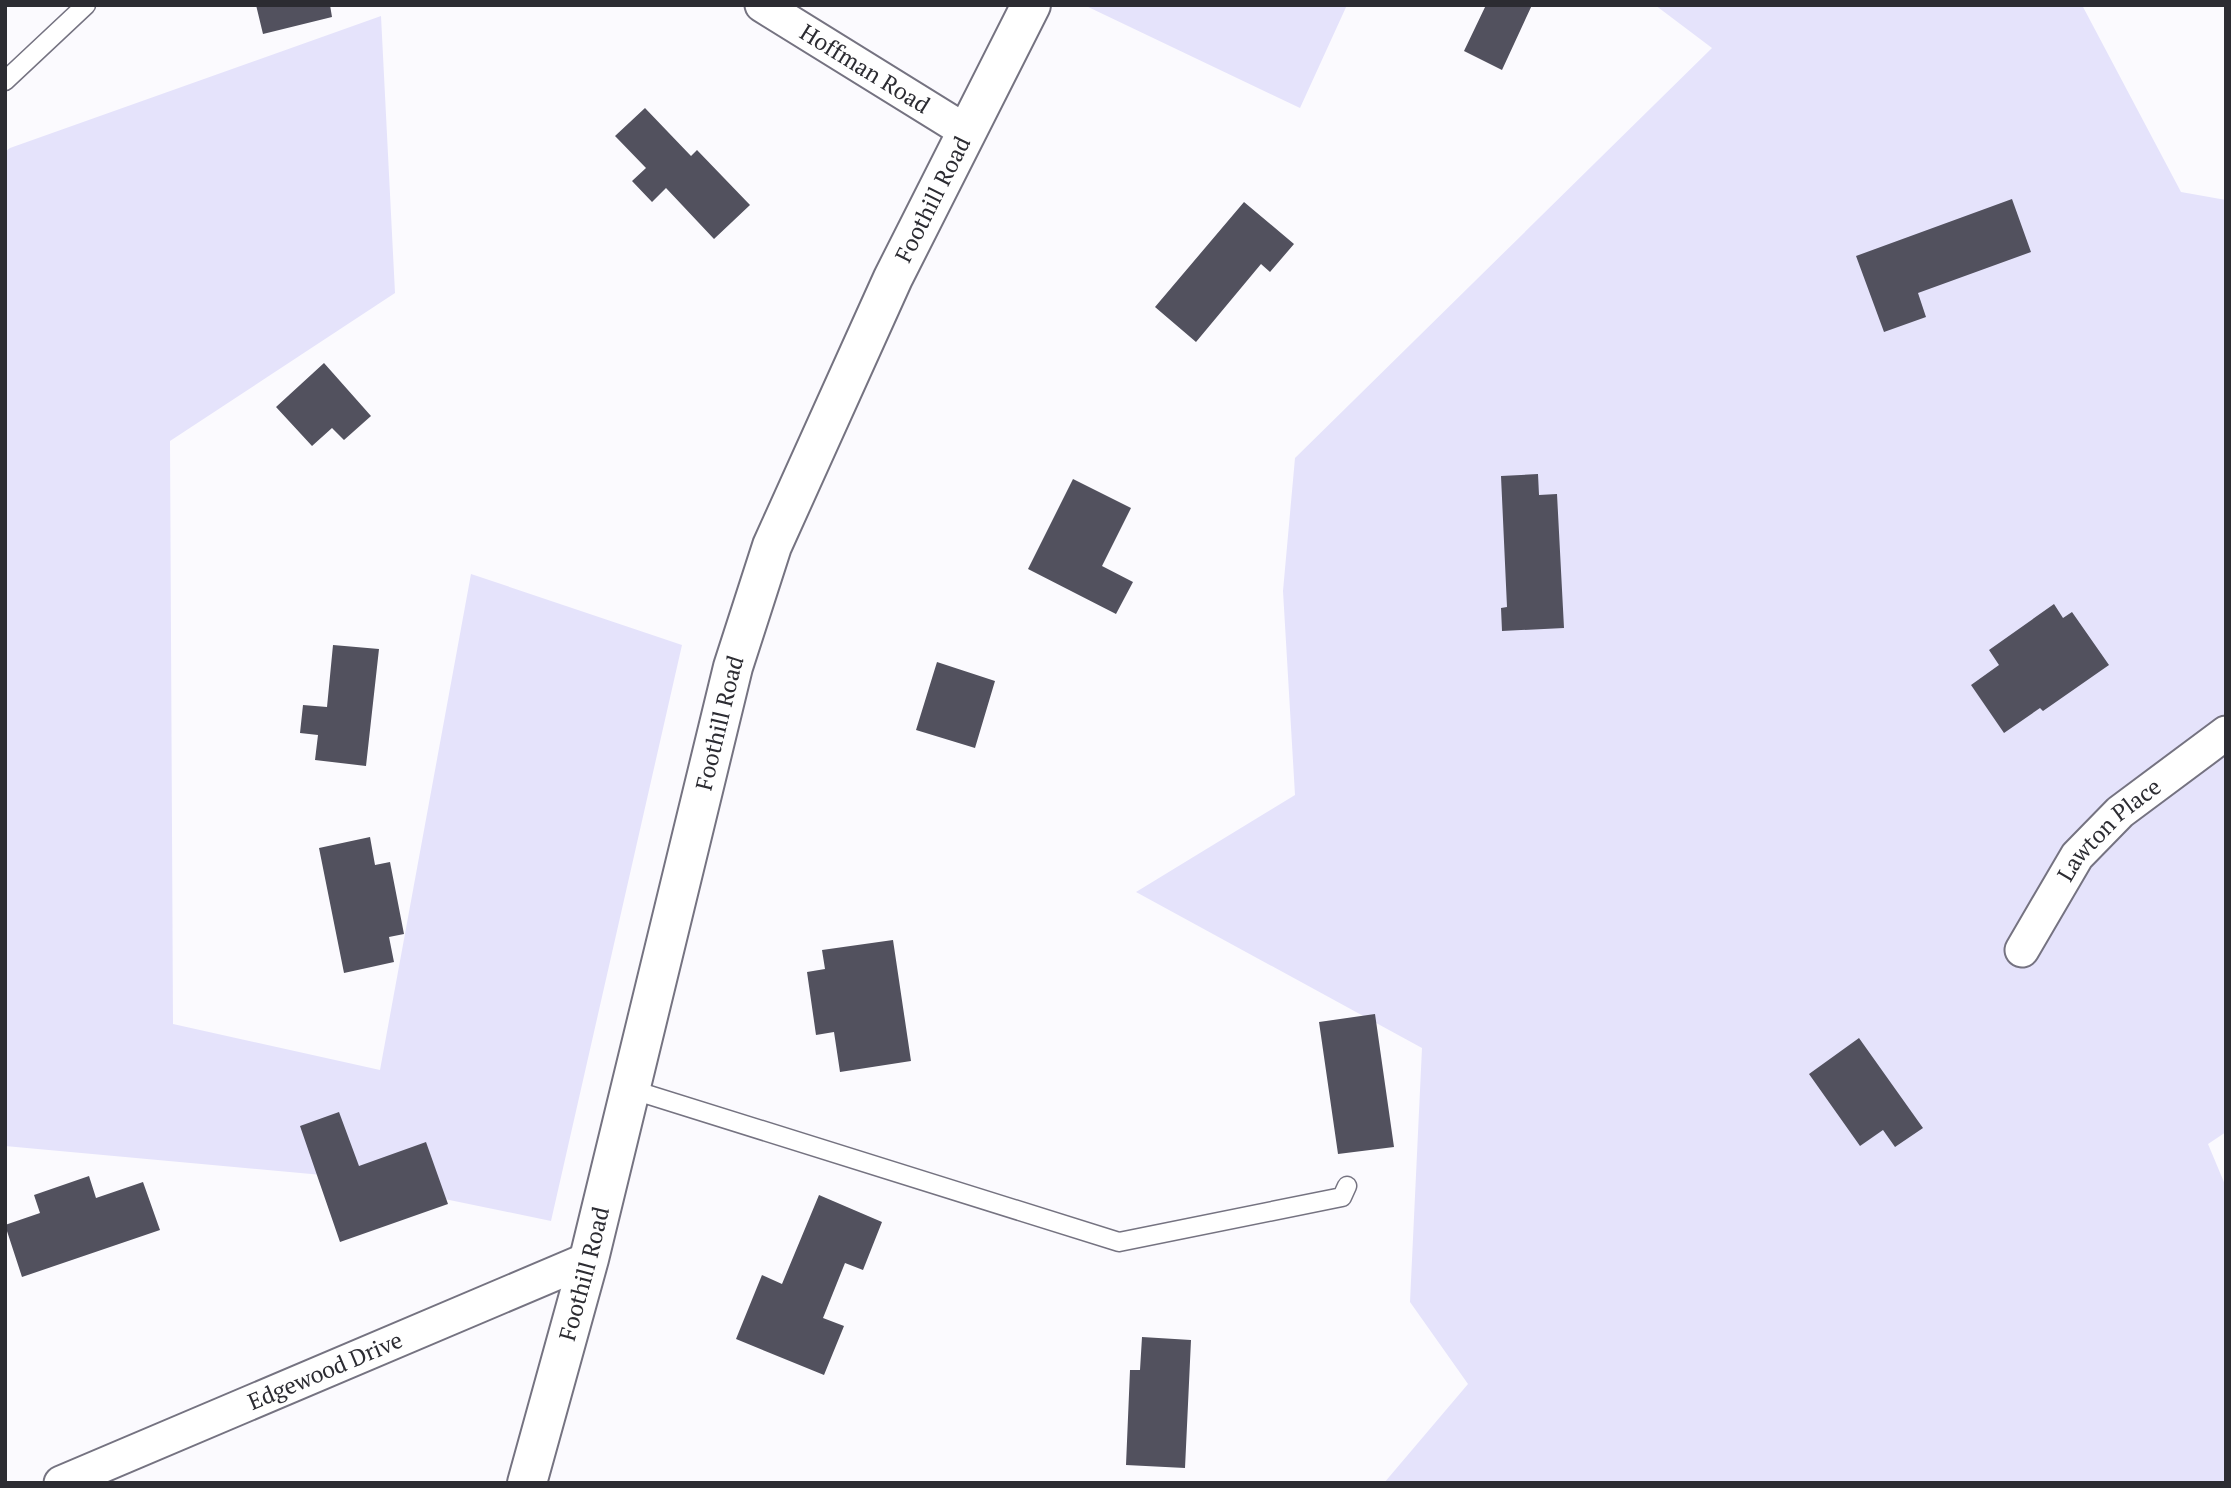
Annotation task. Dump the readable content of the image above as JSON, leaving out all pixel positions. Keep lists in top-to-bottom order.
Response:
{
  "streets": {
    "street": [
      "Hoffman Road",
      "Foothill Road",
      "Lawton Place",
      "Edgewood Drive"
    ]
  },
  "crossings": [
    ["Hoffman Road", "Foothill Road"],
    ["Foothill Road", "Edgewood Drive"]
  ]
}
